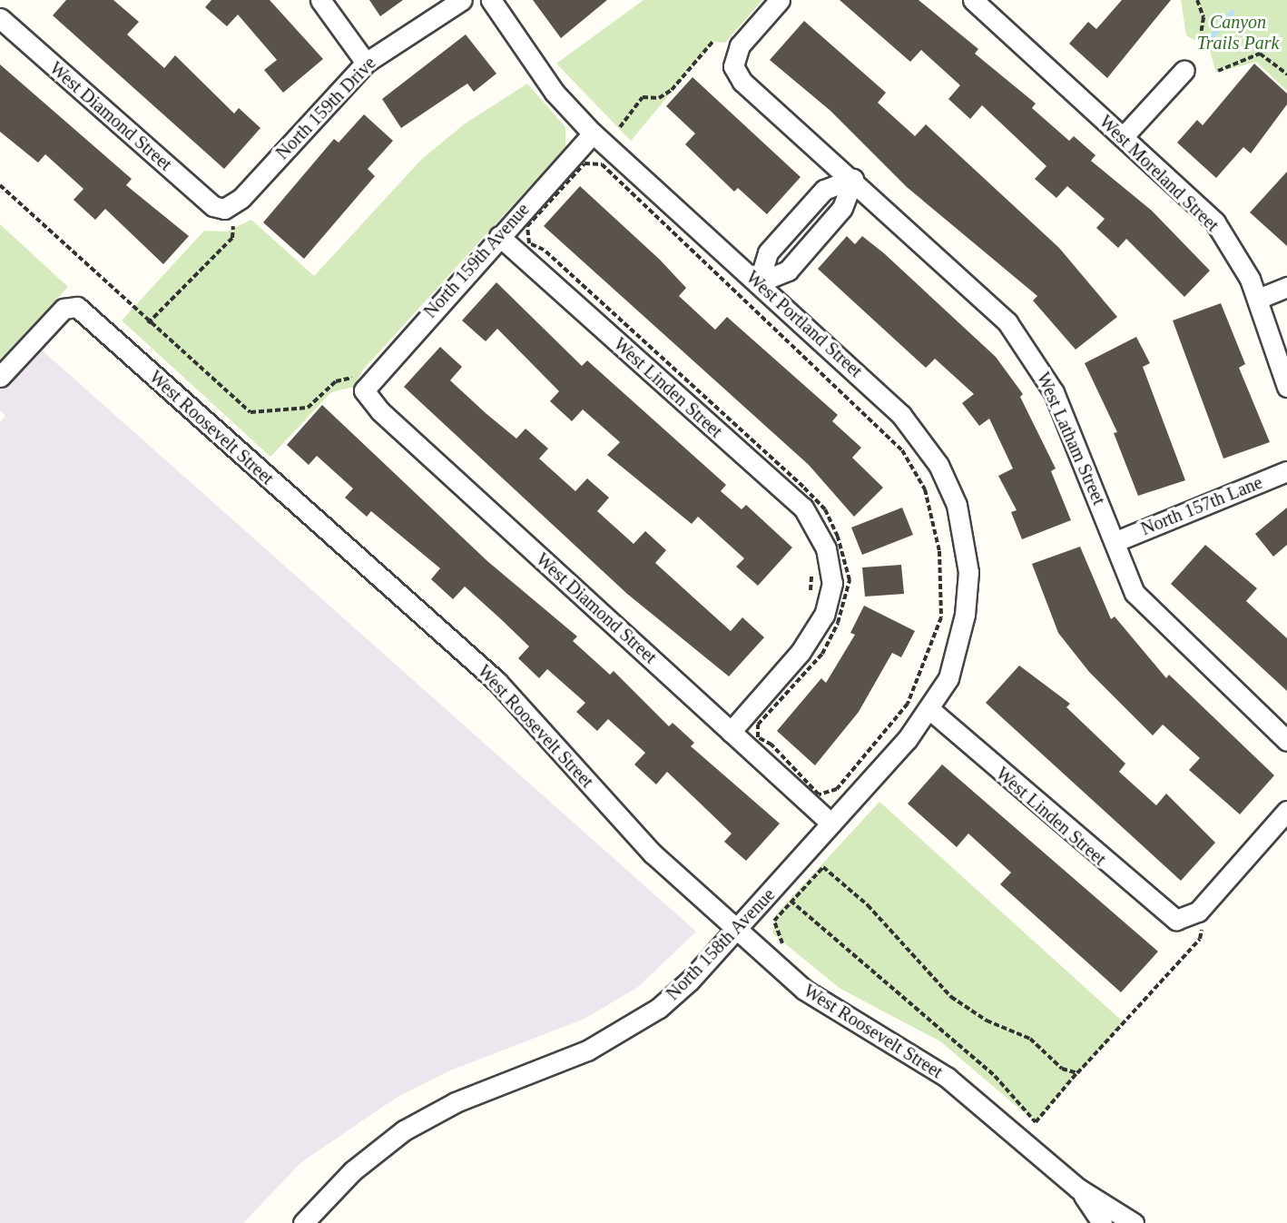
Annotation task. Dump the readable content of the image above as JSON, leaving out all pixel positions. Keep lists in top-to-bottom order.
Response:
{
  "streets": {
    "street": [
      "North 159th Drive",
      "West Diamond Street",
      "West Moreland Street",
      "North 159th Avenue",
      "West Portland Street",
      "West Linden Street",
      "West Roosevelt Street",
      "West Latham Street",
      "North 157th Lane",
      "North 158th Avenue"
    ]
  },
  "crossings": [
    ["North 159th Drive", "West Diamond Street"],
    ["West Diamond Street", "North 159th Avenue"],
    ["West Diamond Street", "West Linden Street"],
    ["West Diamond Street", "North 158th Avenue"],
    ["North 159th Avenue", "West Portland Street"],
    ["North 159th Avenue", "West Linden Street"],
    ["West Portland Street", "West Linden Street"],
    ["West Portland Street", "North 158th Avenue"],
    ["West Linden Street", "North 158th Avenue"],
    ["West Roosevelt Street", "North 158th Avenue"],
    ["West Latham Street", "North 157th Lane"]
  ],
  "parks": ["Canyon Trails Park"]
}
